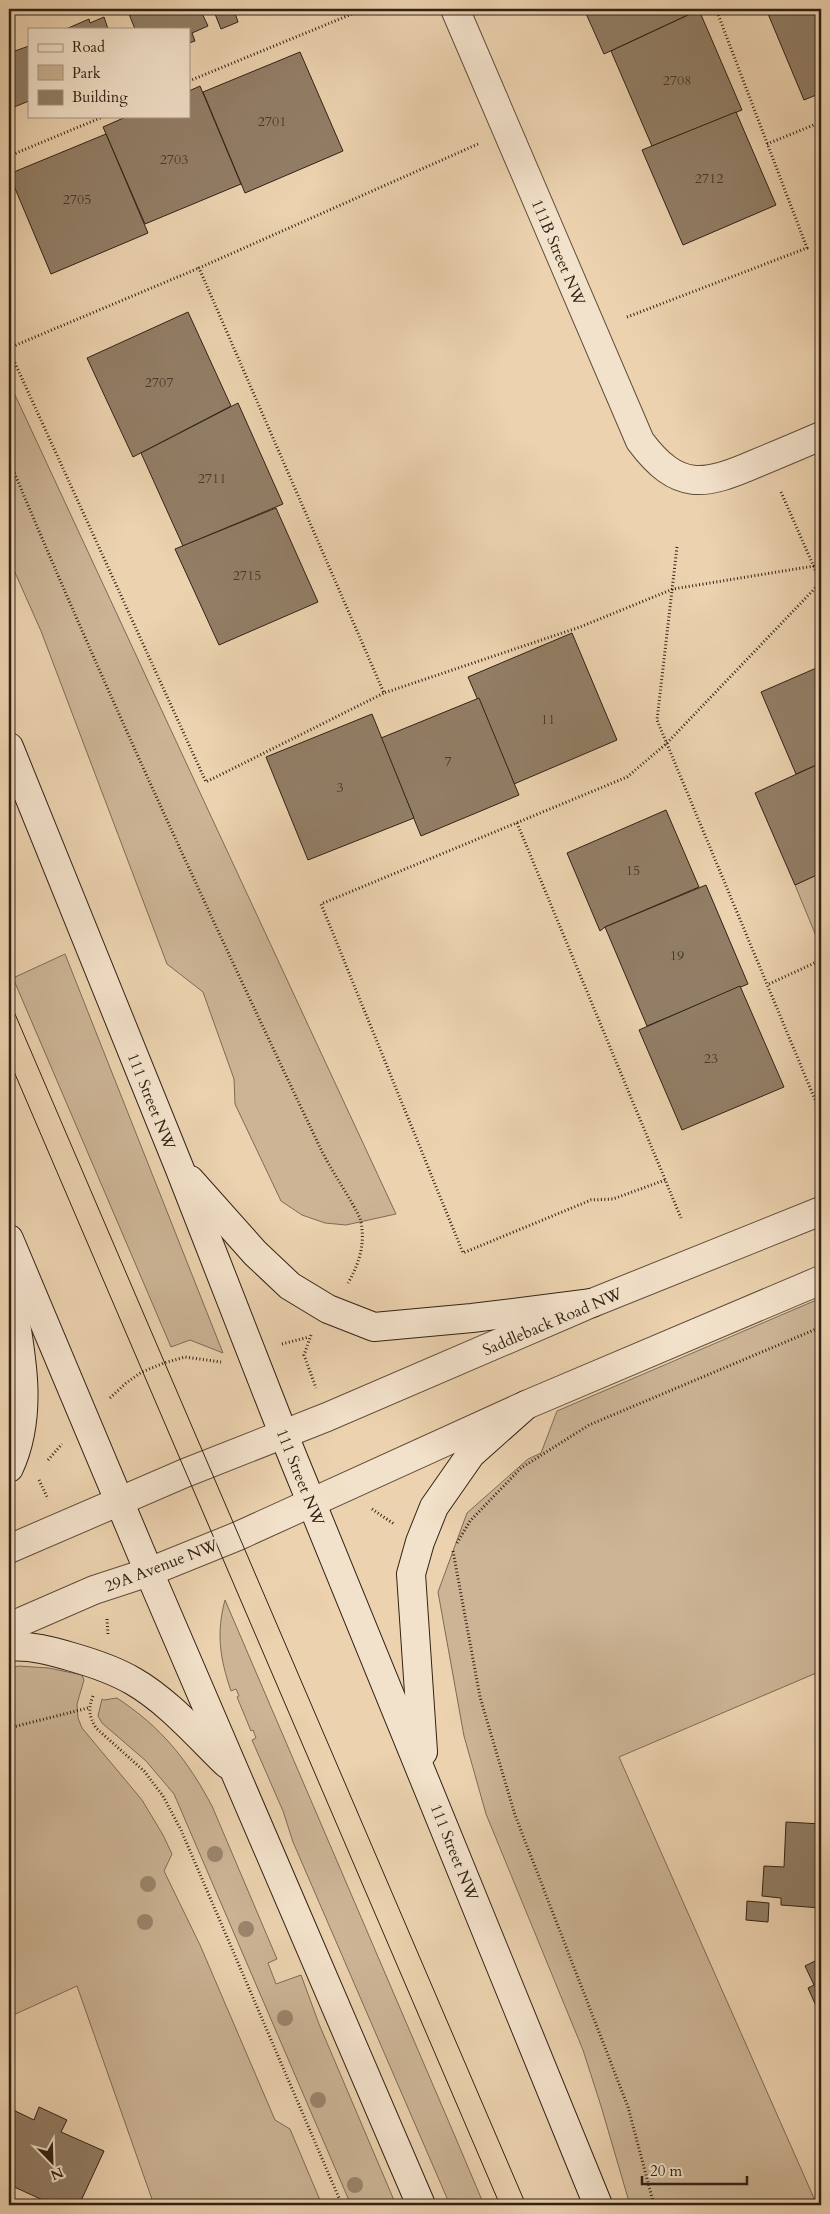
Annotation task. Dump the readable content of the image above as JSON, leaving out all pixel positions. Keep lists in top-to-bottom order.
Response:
{
  "streets": {
    "main road": [
      "111B Street NW",
      "111 Street NW",
      "Saddleback Road NW",
      "29A Avenue NW"
    ]
  },
  "crossings": [
    ["111 Street NW", "Saddleback Road NW"],
    ["111 Street NW", "29A Avenue NW"]
  ],
  "house_numbers": [
    "2708",
    "2701",
    "2703",
    "2712",
    "2705",
    "2707",
    "2711",
    "2715",
    "11",
    "7",
    "3",
    "15",
    "19",
    "23"
  ],
  "legend": ["Road", "Park", "Building"],
  "scale_bar": "20 m",
  "north": "bottom right"
}
